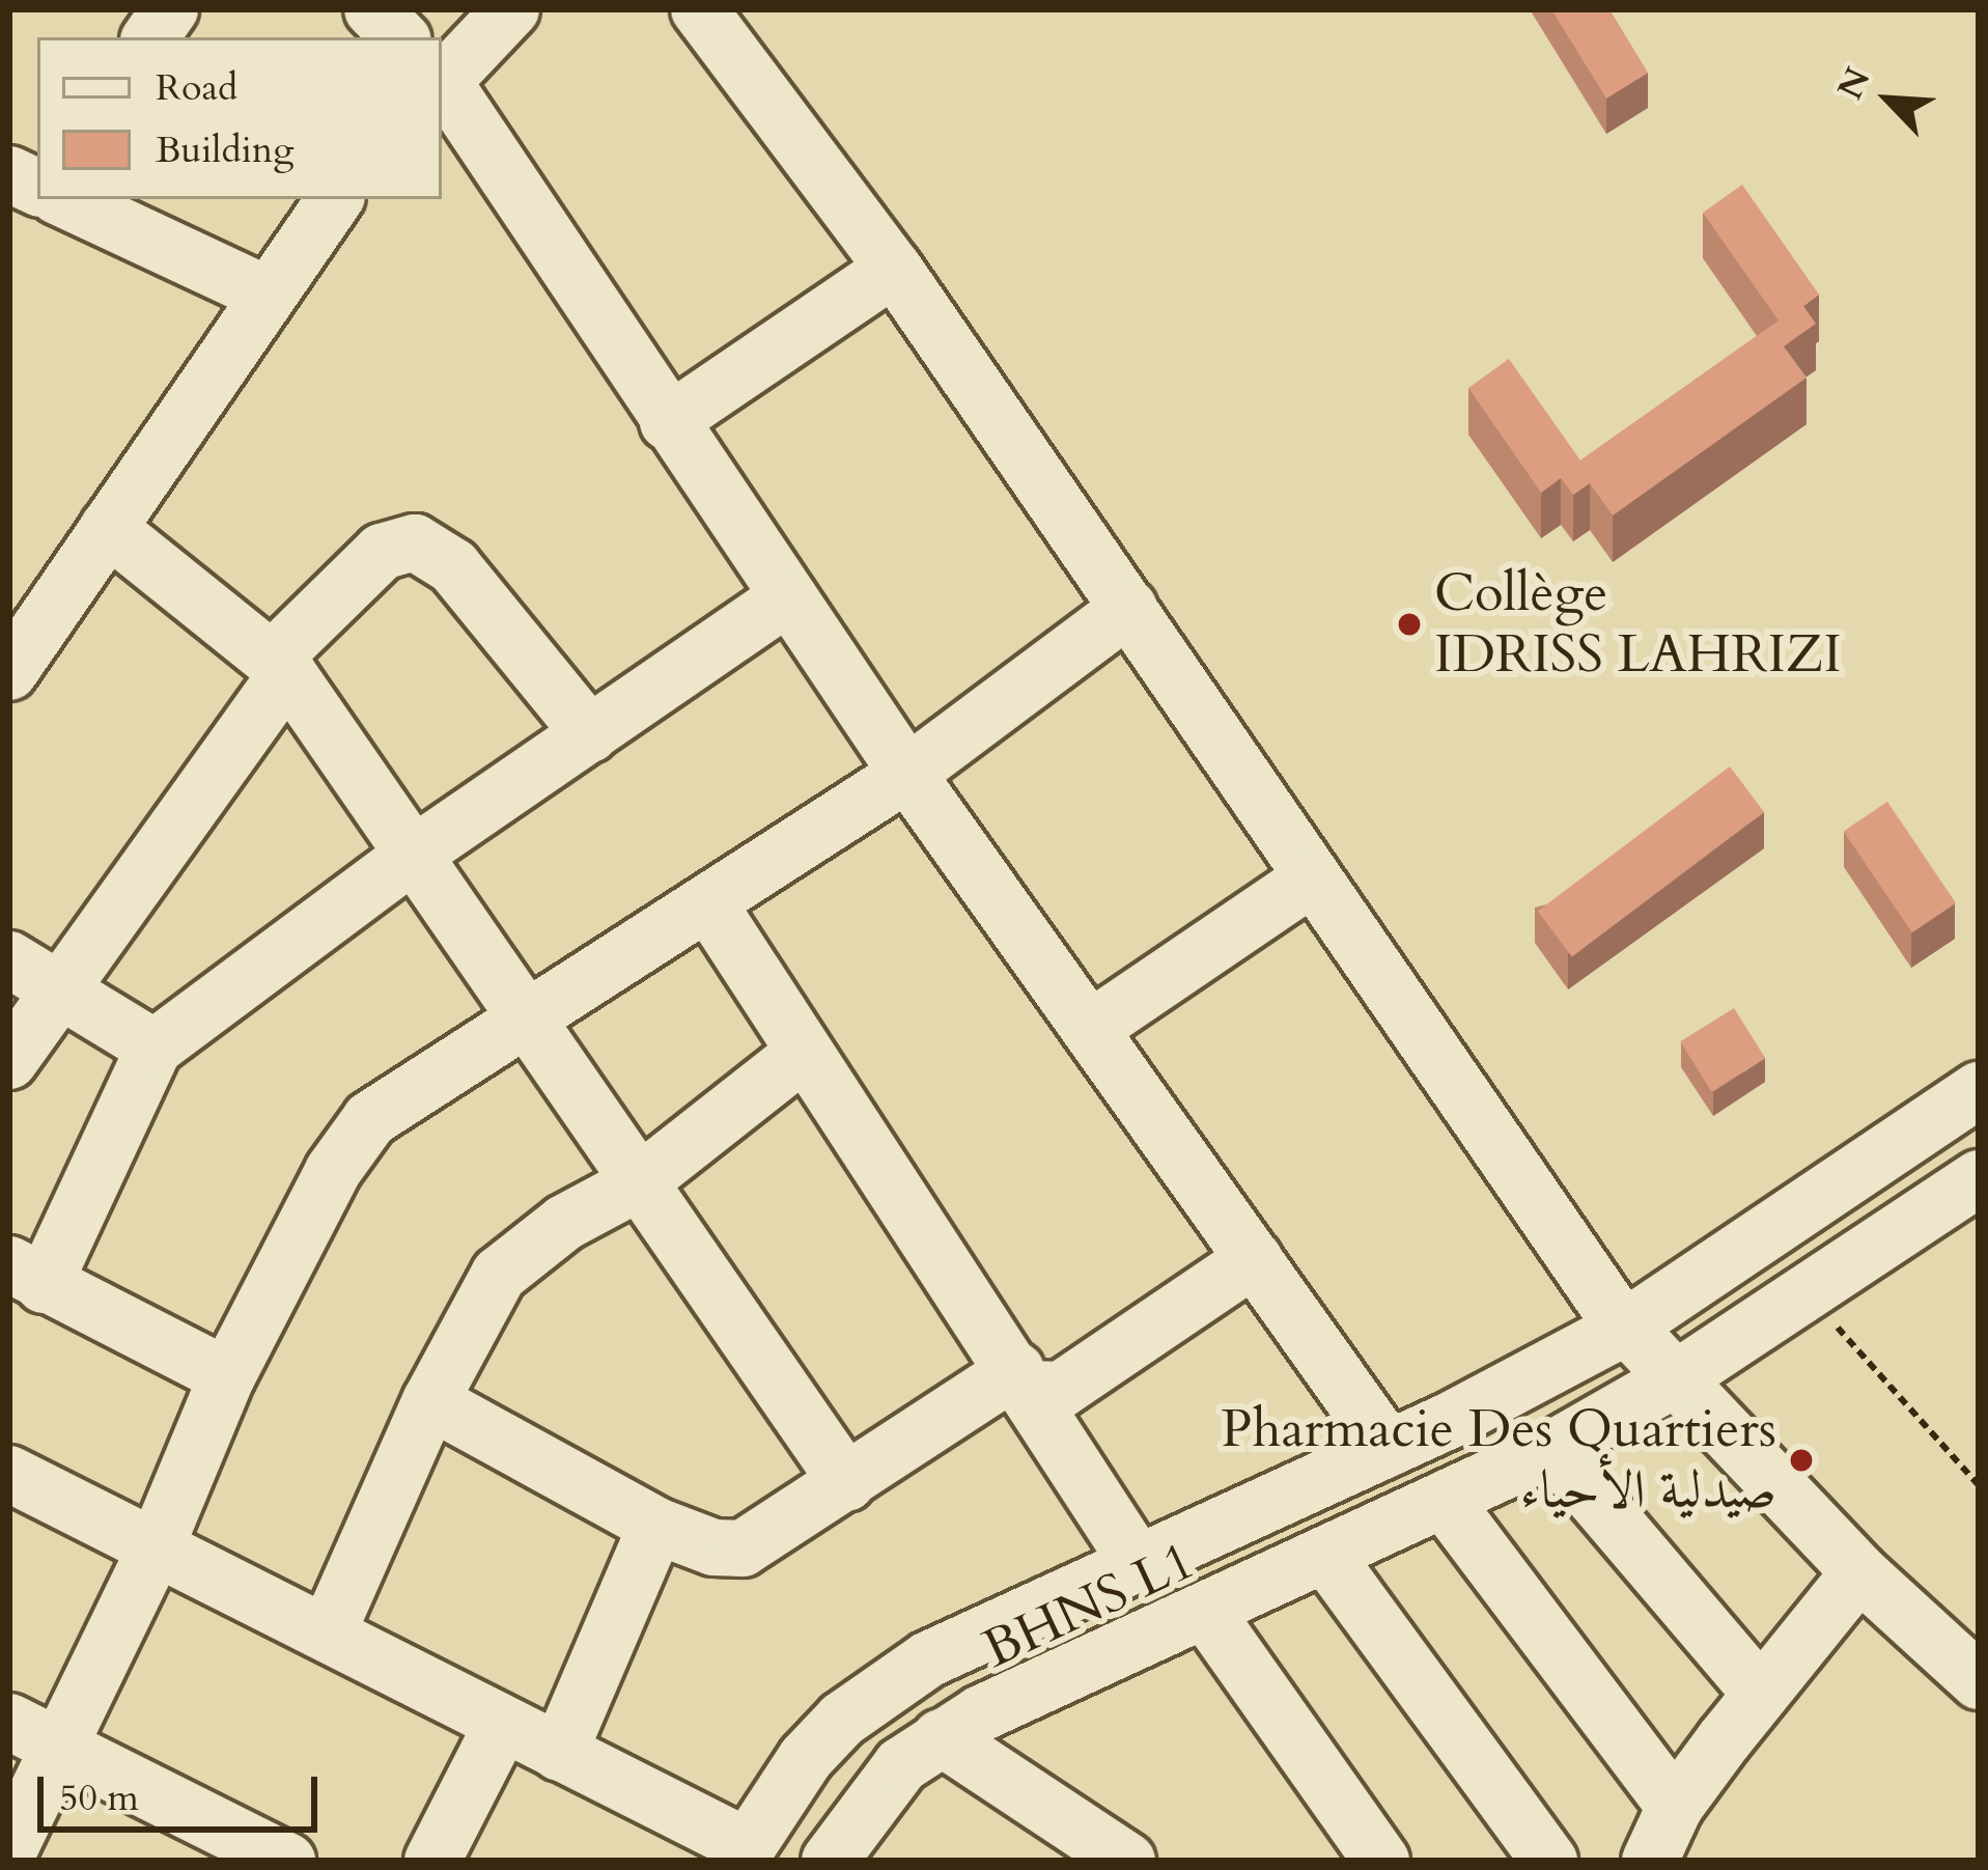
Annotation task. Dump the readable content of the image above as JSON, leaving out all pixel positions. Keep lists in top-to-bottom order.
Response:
{
  "streets": {
    "street": ["BHNS L1"]
  },
  "places": ["Collège IDRISS LAHRIZI", "Pharmacie Des Quartiers صيدلية الأحياء"],
  "legend": ["Road", "Building"],
  "scale_bar": "50 m",
  "north": "top left"
}
